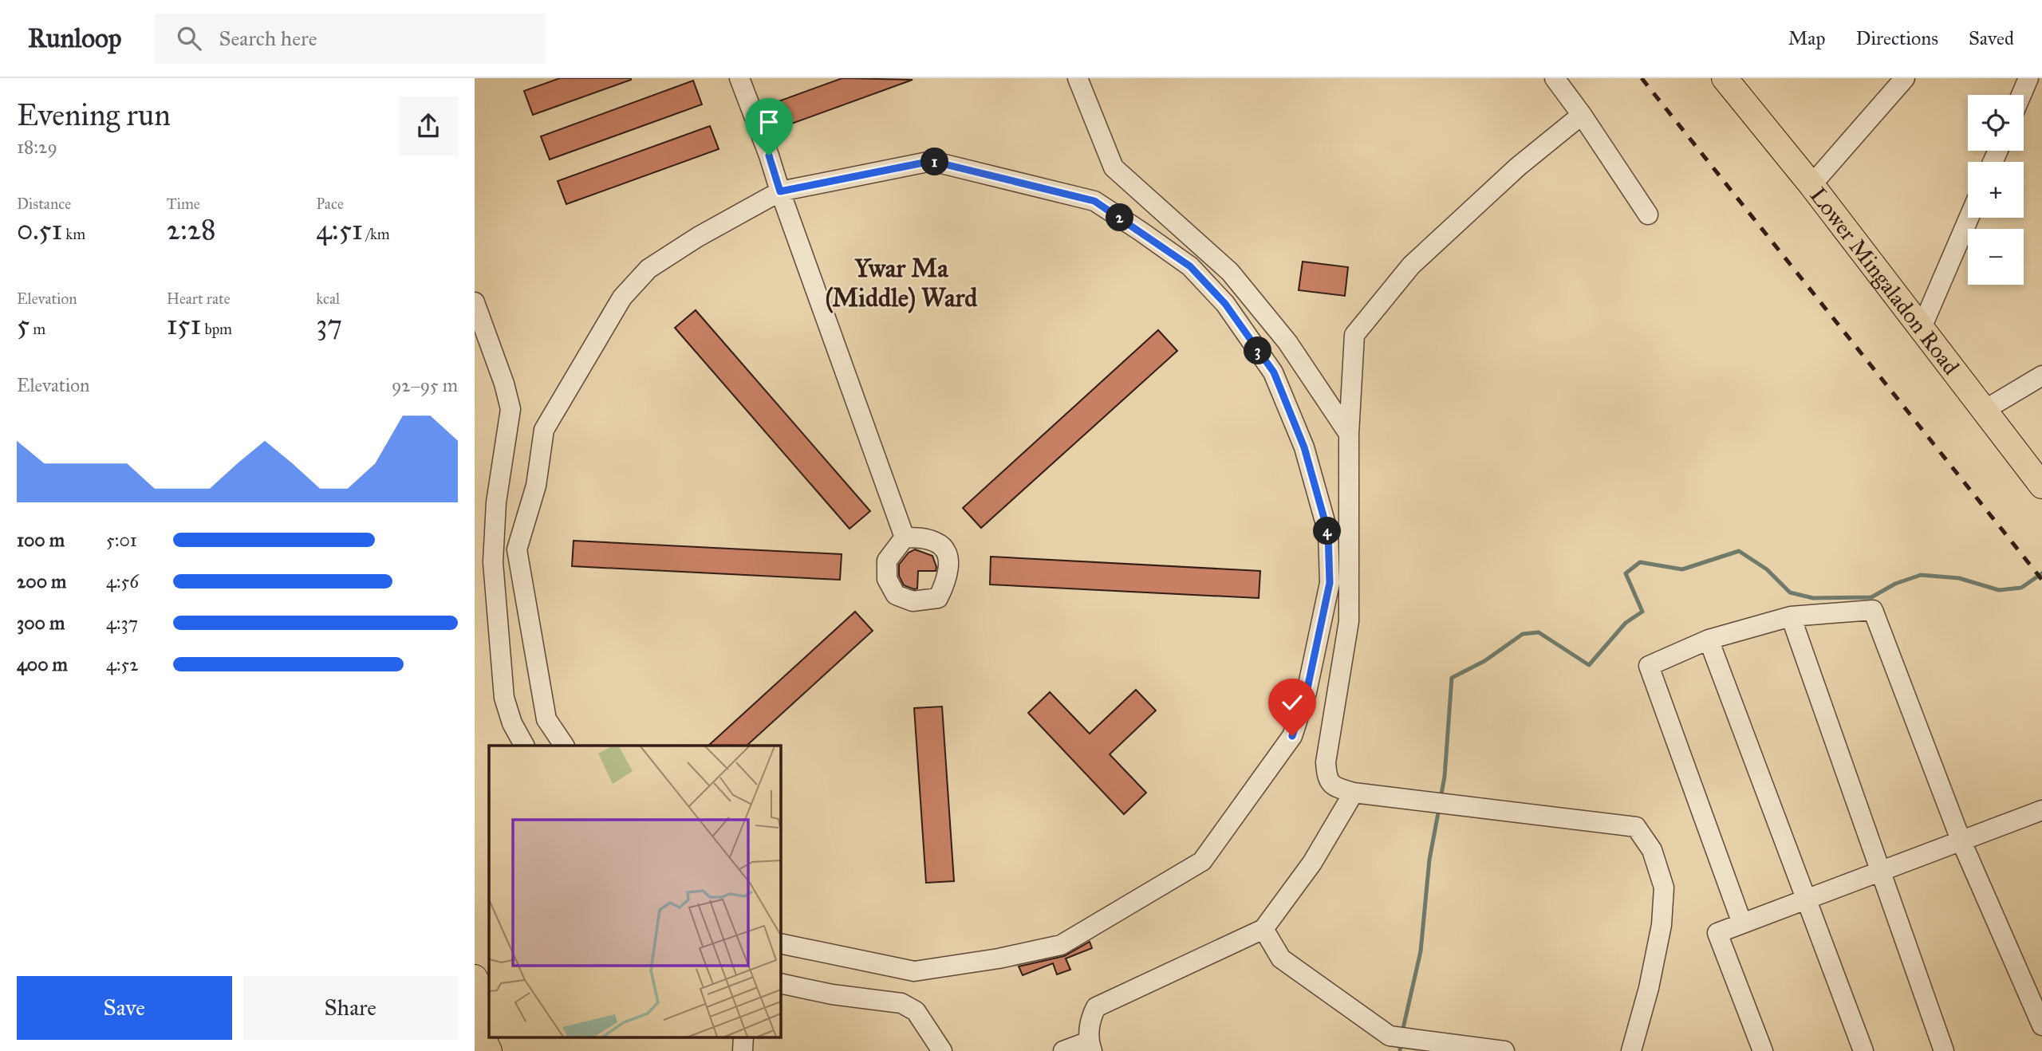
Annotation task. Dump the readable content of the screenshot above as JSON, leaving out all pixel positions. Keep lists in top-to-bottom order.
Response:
{
  "streets": {
    "main road": ["Lower Mingaladon Road"]
  },
  "districts": ["Ywar Ma (Middle) Ward"],
  "page": {
    "header": "Runloop",
    "search": "Search here",
    "nav": ["Map", "Directions", "Saved"],
    "heading": ["Evening run", "18:29"],
    "map_buttons": ["+", "−"],
    "pins": [
      "1",
      "2",
      "3",
      "4"
    ],
    "stats": [
      ["Distance", "0.51 km"],
      ["Time", "2:28"],
      ["Pace", "4:51 /km"],
      ["Elevation", "5 m"],
      ["Heart rate", "151 bpm"],
      ["kcal", "37"]
    ],
    "chart": ["Elevation", "92–95 m"],
    "list": [
      {
        "name": "100 m",
        "note": "5:01"
      },
      {
        "name": "200 m",
        "note": "4:56"
      },
      {
        "name": "300 m",
        "note": "4:37"
      },
      {
        "name": "400 m",
        "note": "4:52"
      }
    ],
    "buttons": ["Save", "Share"]
  }
}
